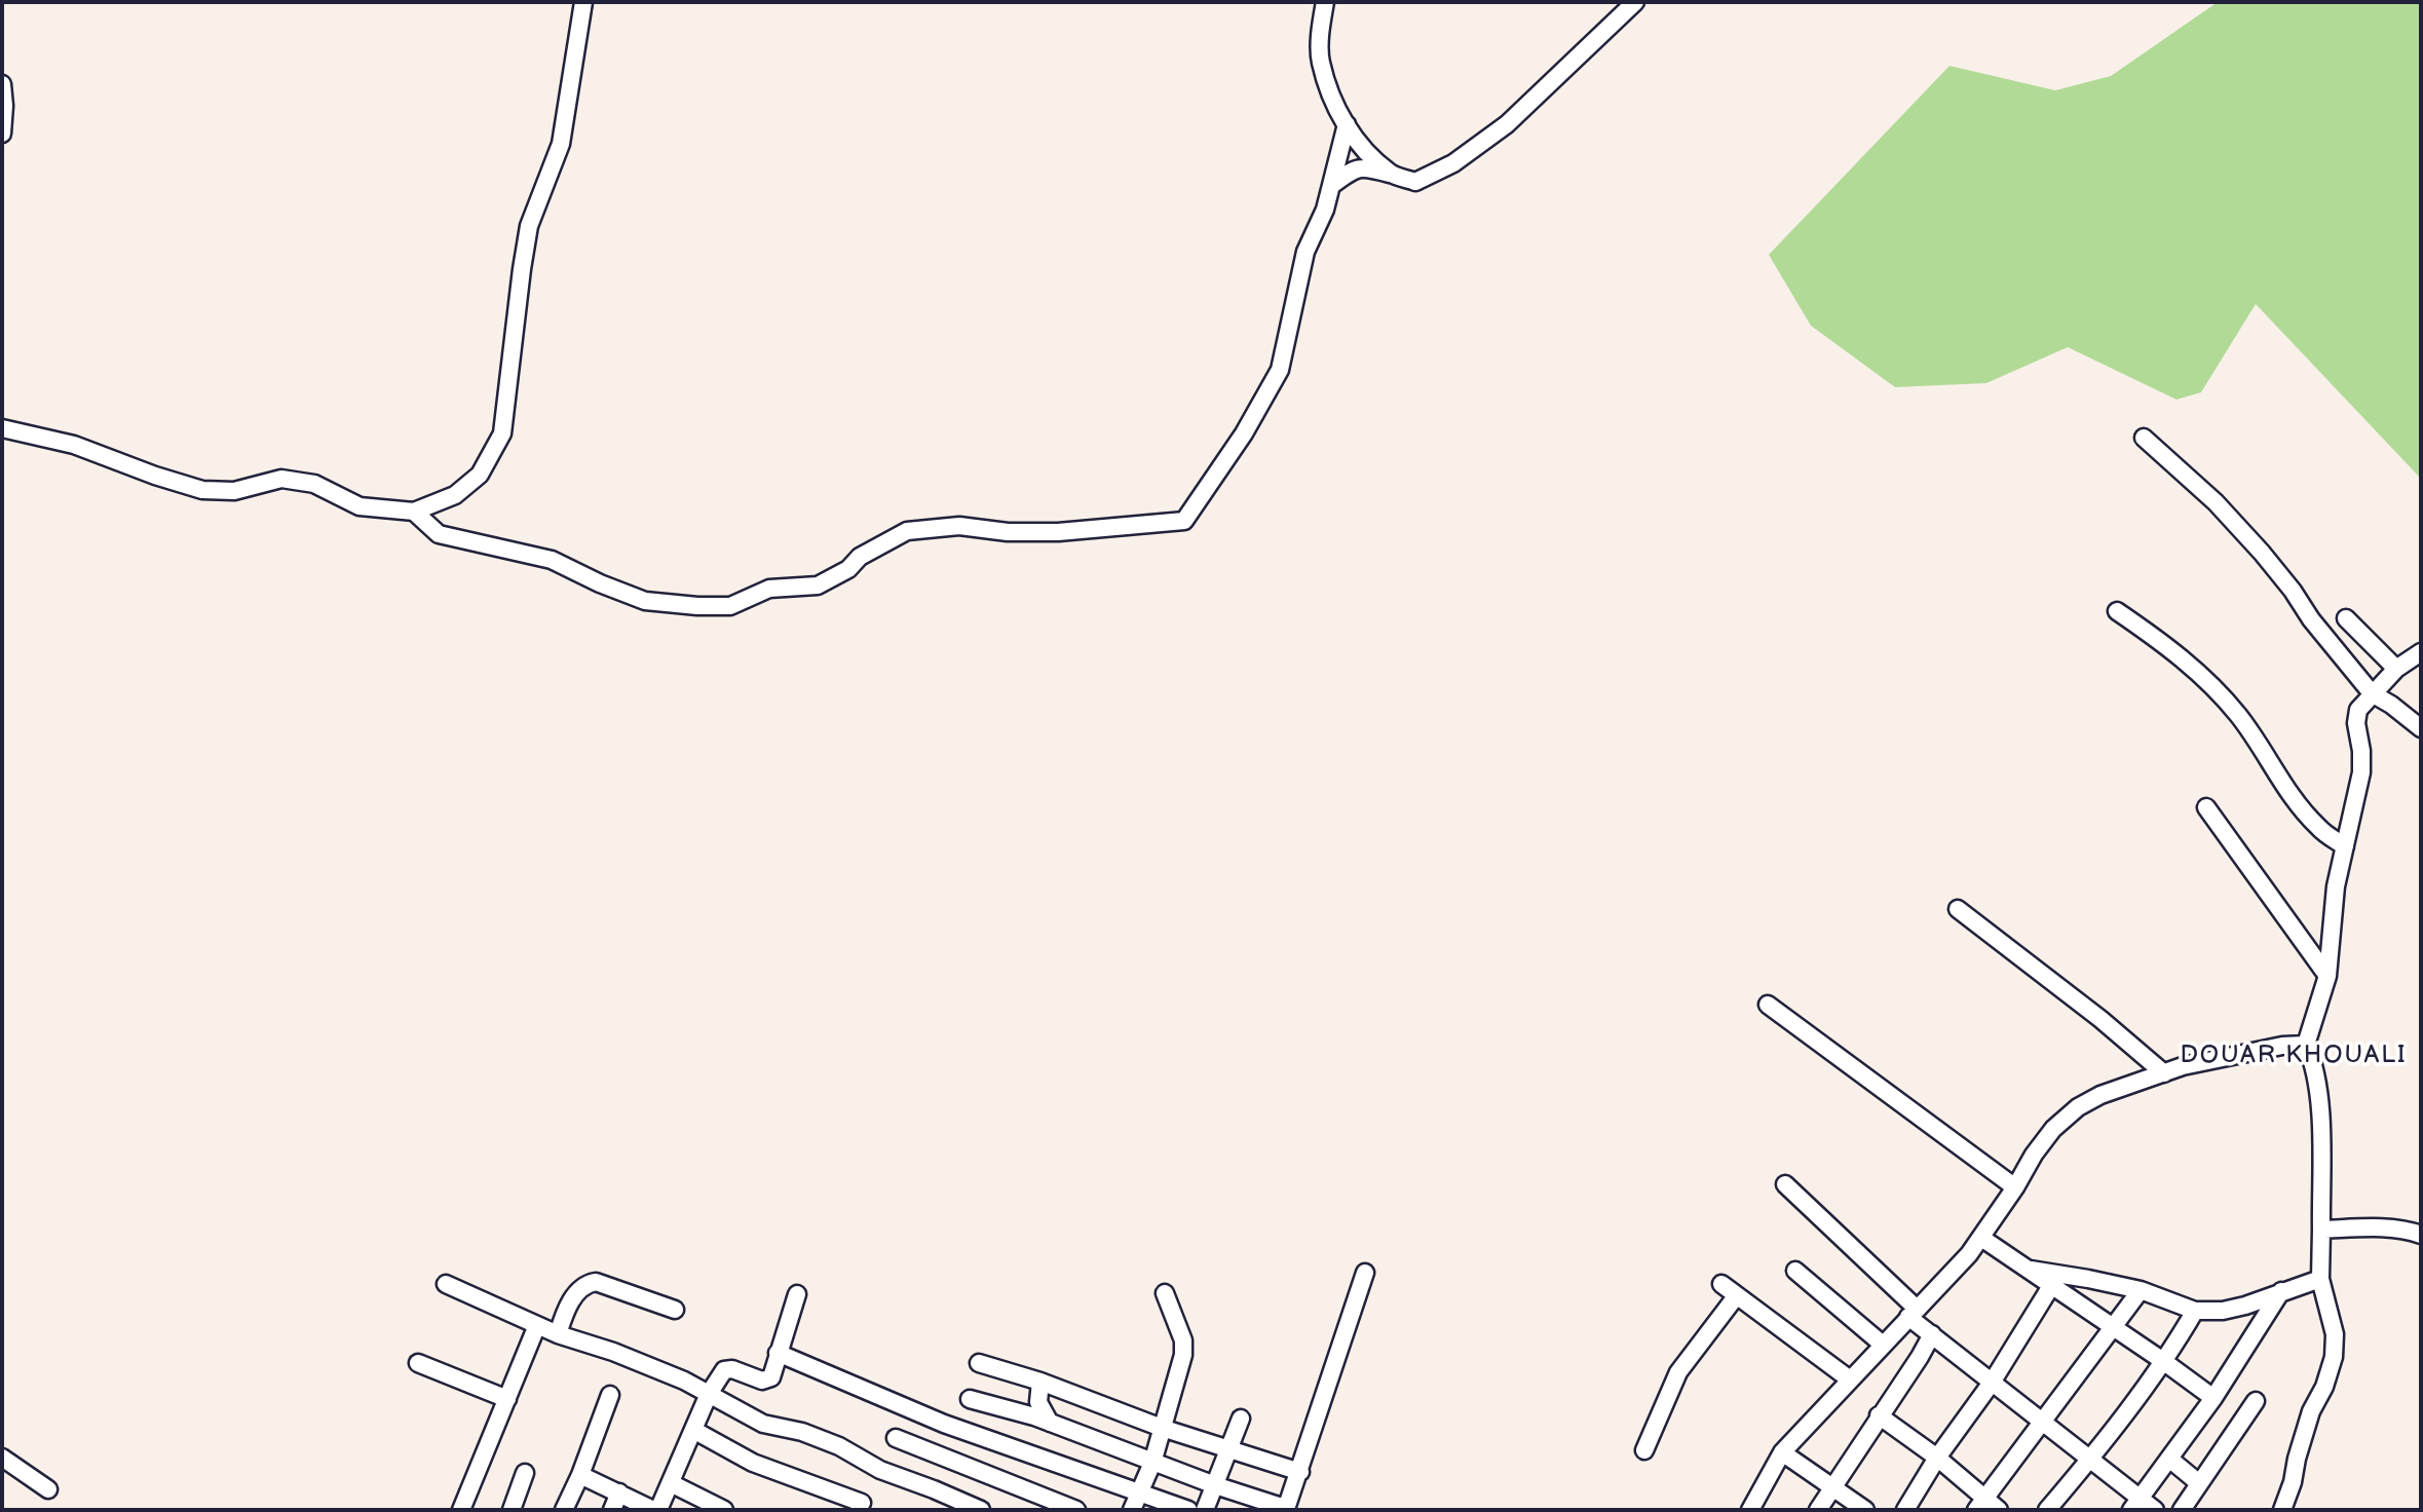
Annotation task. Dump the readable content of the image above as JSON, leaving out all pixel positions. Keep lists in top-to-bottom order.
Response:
{
  "districts": ["DOUAR KHOUALI"]
}
